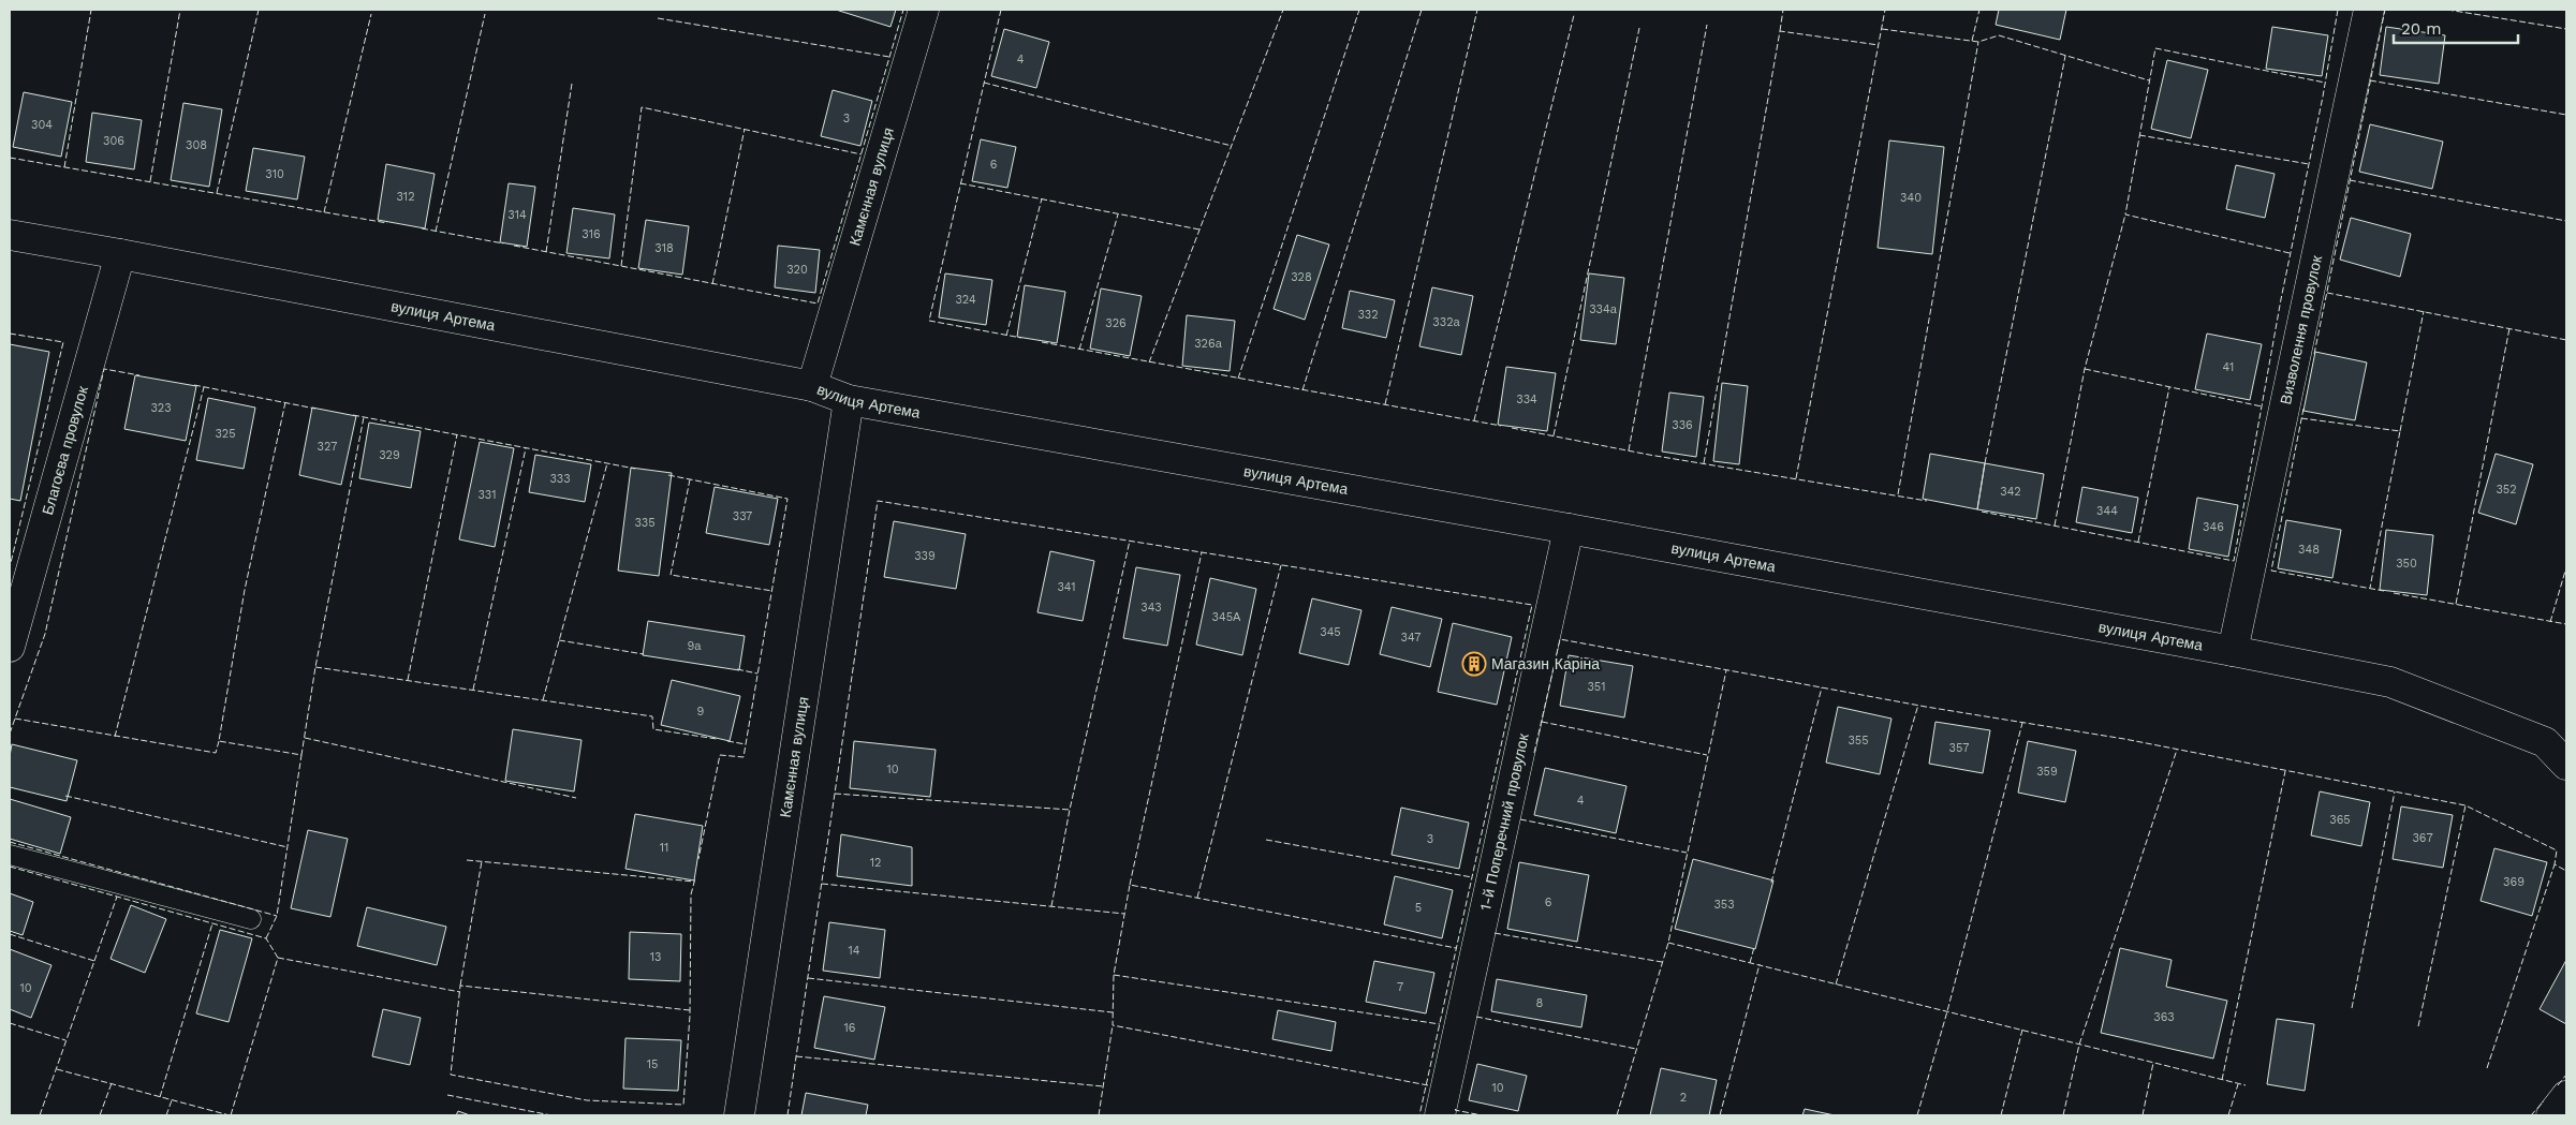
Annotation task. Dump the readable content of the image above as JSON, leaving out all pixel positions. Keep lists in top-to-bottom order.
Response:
{
  "streets": {
    "street": [
      "Камєнная вулиця",
      "вулиця Артема",
      "Визволення провулок",
      "Благоєва провулок",
      "1-й Поперечний провулок"
    ]
  },
  "crossings": [
    ["Камєнная вулиця", "вулиця Артема"],
    ["вулиця Артема", "Визволення провулок"],
    ["вулиця Артема", "Благоєва провулок"],
    ["вулиця Артема", "1-й Поперечний провулок"]
  ],
  "places": {
    "building": ["Магазин Каріна"]
  },
  "house_numbers": [
    "4",
    "3",
    "304",
    "306",
    "308",
    "6",
    "310",
    "312",
    "340",
    "314",
    "316",
    "318",
    "320",
    "328",
    "324",
    "334а",
    "332",
    "332а",
    "326",
    "326а",
    "41",
    "334",
    "323",
    "336",
    "325",
    "327",
    "329",
    "333",
    "352",
    "342",
    "331",
    "344",
    "337",
    "335",
    "346",
    "348",
    "339",
    "350",
    "341",
    "343",
    "345А",
    "345",
    "347",
    "9а",
    "351",
    "9",
    "355",
    "357",
    "10",
    "359",
    "4",
    "365",
    "367",
    "3",
    "11",
    "12",
    "369",
    "6",
    "353",
    "5",
    "14",
    "13",
    "7",
    "10",
    "8",
    "363",
    "16",
    "15",
    "10",
    "2"
  ],
  "scale_bar": "20 m"
}
